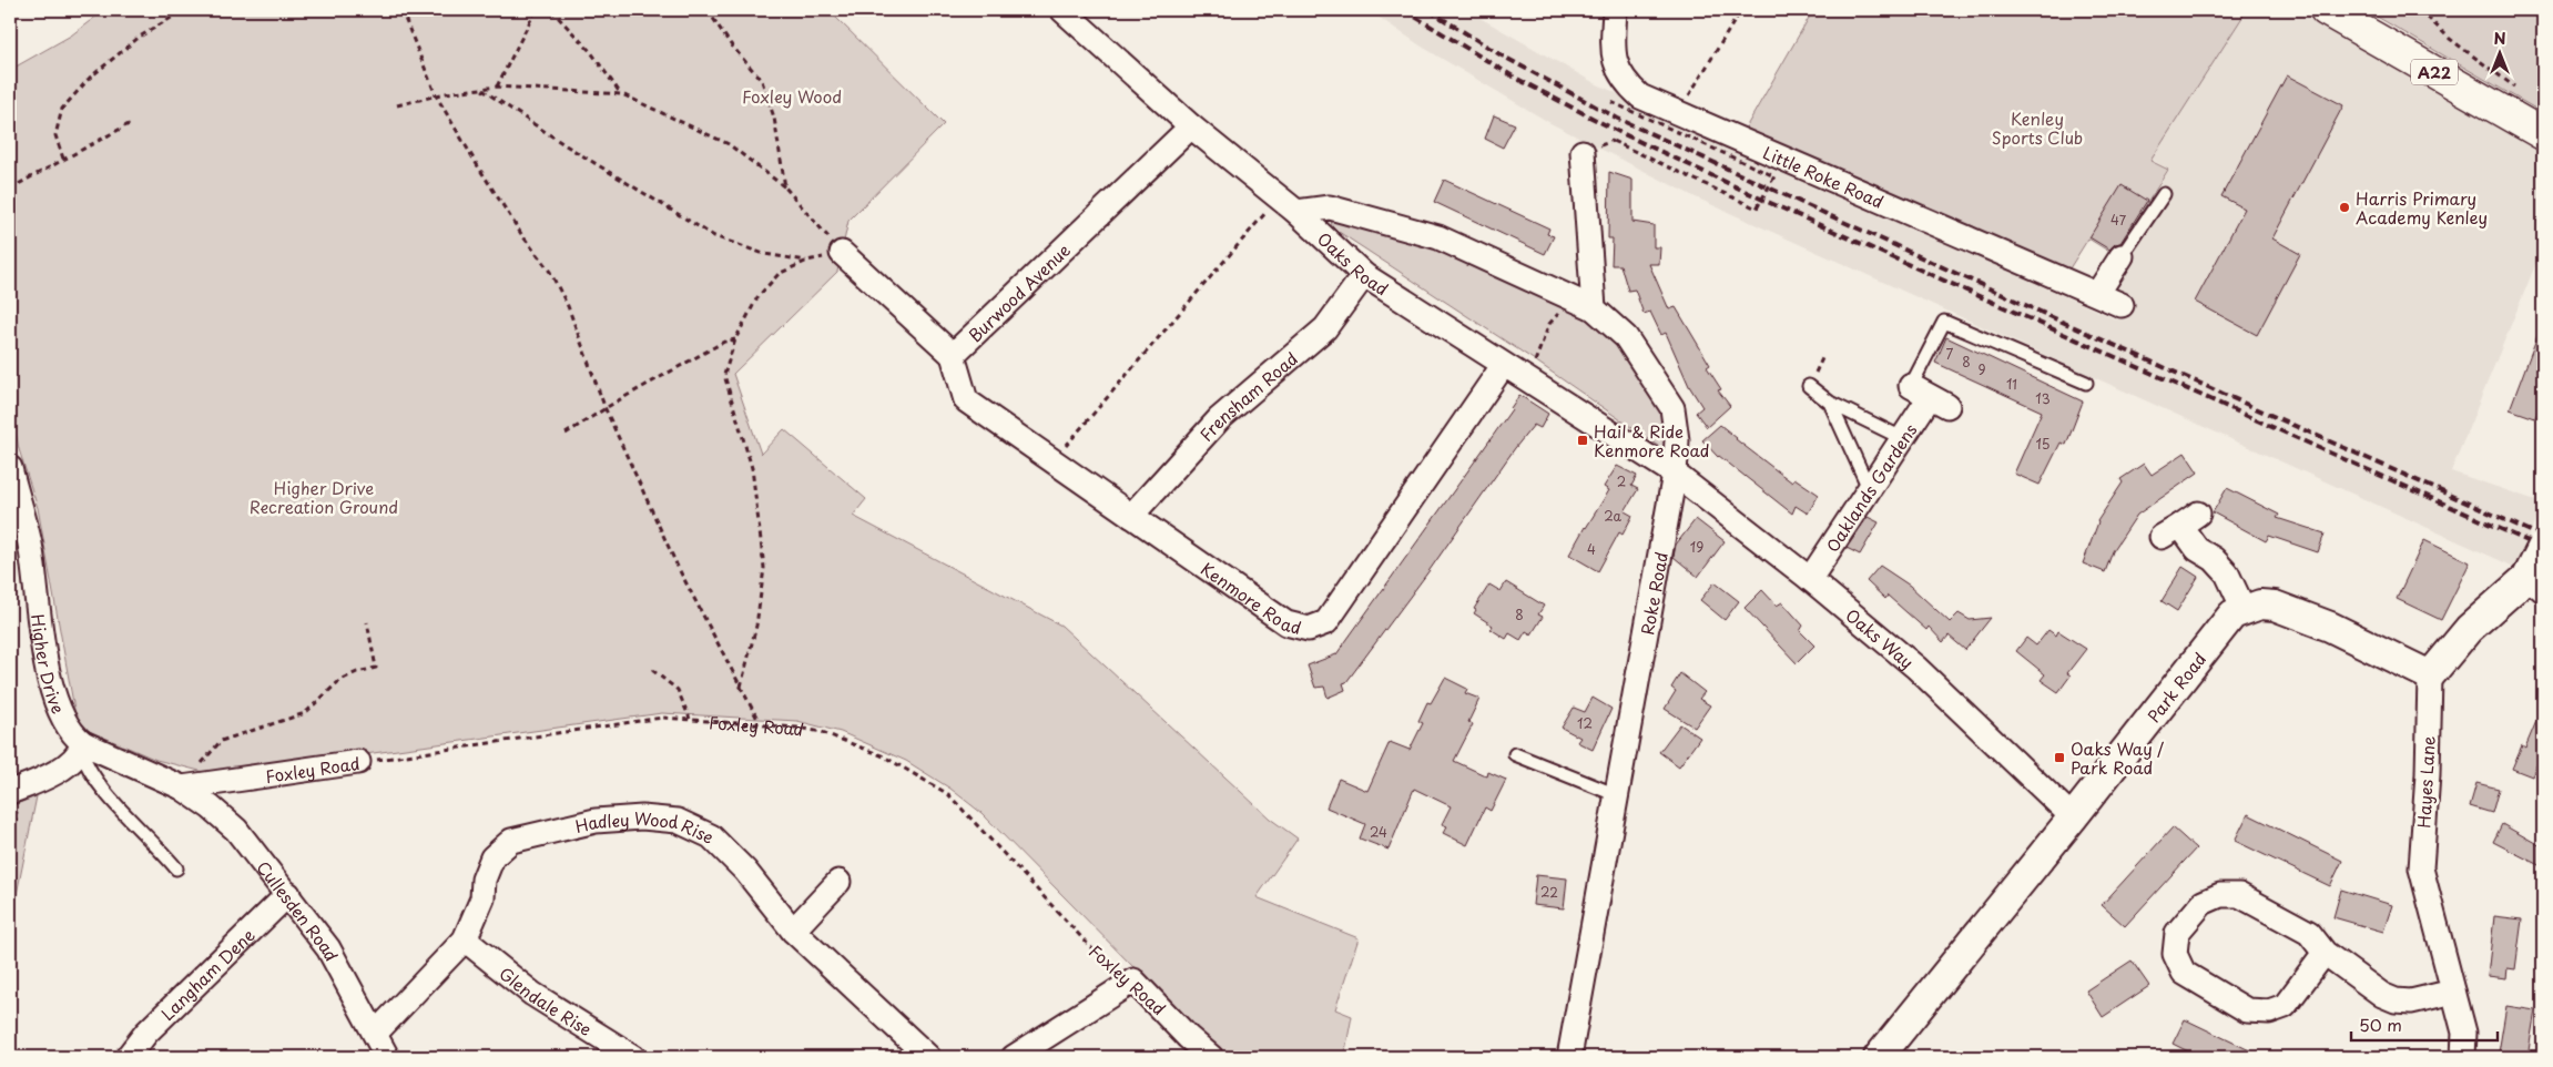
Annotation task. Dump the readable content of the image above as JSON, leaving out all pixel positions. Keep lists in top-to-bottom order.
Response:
{
  "streets": {
    "highway": ["A22"],
    "street": [
      "Little Roke Road",
      "Oaks Road",
      "Burwood Avenue",
      "Frensham Road",
      "Oaklands Gardens",
      "Roke Road",
      "Kenmore Road",
      "Oaks Way",
      "Higher Drive",
      "Park Road",
      "Foxley Road",
      "Hayes Lane",
      "Hadley Wood Rise",
      "Cullesden Road",
      "Langham Dene",
      "Glendale Rise"
    ]
  },
  "crossings": [
    ["Oaks Road", "Burwood Avenue"],
    ["Oaks Road", "Frensham Road"],
    ["Oaks Road", "Roke Road"],
    ["Oaks Road", "Kenmore Road"],
    ["Oaks Road", "Oaks Way"],
    ["Burwood Avenue", "Kenmore Road"],
    ["Frensham Road", "Kenmore Road"],
    ["Oaklands Gardens", "Oaks Way"],
    ["Roke Road", "Oaks Way"],
    ["Oaks Way", "Park Road"],
    ["Higher Drive", "Foxley Road"],
    ["Higher Drive", "Cullesden Road"],
    ["Foxley Road", "Cullesden Road"],
    ["Hadley Wood Rise", "Cullesden Road"],
    ["Hadley Wood Rise", "Glendale Rise"],
    ["Cullesden Road", "Langham Dene"]
  ],
  "parks": ["Foxley Wood", "Kenley Sports Club", "Higher Drive Recreation Ground"],
  "places": {
    "other": ["Harris Primary Academy Kenley"],
    "transit": ["Hail & Ride Kenmore Road", "Oaks Way / Park Road"]
  },
  "house_numbers": [
    "47",
    "7",
    "8",
    "9",
    "11",
    "13",
    "15",
    "2",
    "2a",
    "19",
    "4",
    "8",
    "12",
    "24",
    "22"
  ],
  "scale_bar": "50 m",
  "north": "top"
}
